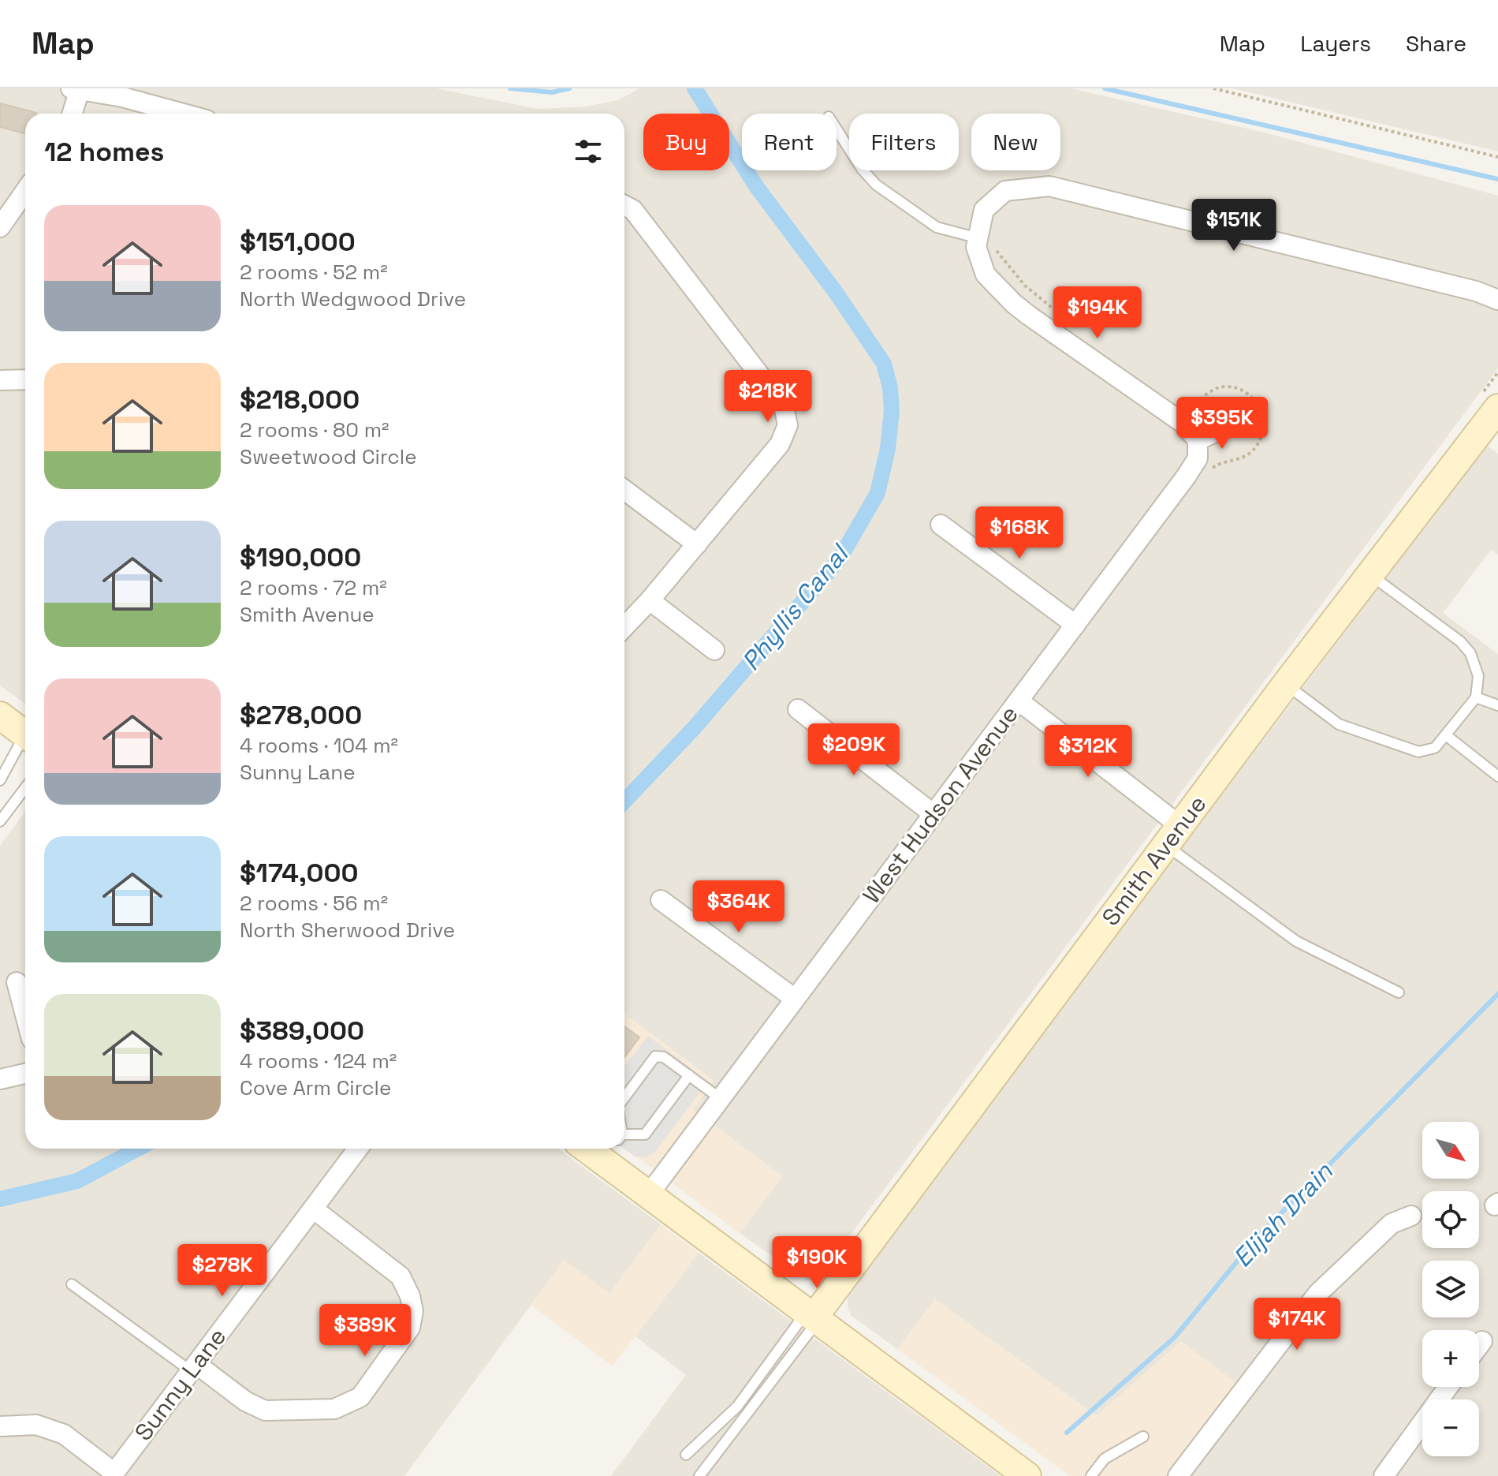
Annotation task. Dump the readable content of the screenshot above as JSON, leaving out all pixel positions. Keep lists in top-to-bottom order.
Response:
{
  "streets": {
    "street": ["West Hudson Avenue", "Smith Avenue", "Sunny Lane"]
  },
  "water": ["Phyllis Canal", "Elijah Drain"],
  "north": "bottom right",
  "page": {
    "header": "Map",
    "nav": ["Map", "Layers", "Share"],
    "chip": [
      "Buy",
      "Rent",
      "Filters",
      "New"
    ],
    "heading": "12 homes",
    "list": [
      {
        "name": "$151,000",
        "note": "2 rooms · 52 m² · North Wedgwood Drive"
      },
      {
        "name": "$218,000",
        "note": "2 rooms · 80 m² · Sweetwood Circle"
      },
      {
        "name": "$190,000",
        "note": "2 rooms · 72 m² · Smith Avenue"
      },
      {
        "name": "$278,000",
        "note": "4 rooms · 104 m² · Sunny Lane"
      },
      {
        "name": "$174,000",
        "note": "2 rooms · 56 m² · North Sherwood Drive"
      },
      {
        "name": "$389,000",
        "note": "4 rooms · 124 m² · Cove Arm Circle"
      }
    ],
    "price": [
      "$151K",
      "$194K",
      "$218K",
      "$395K",
      "$168K",
      "$209K",
      "$312K",
      "$364K",
      "$190K",
      "$278K",
      "$174K",
      "$389K"
    ],
    "map_buttons": ["+", "−"]
  }
}
